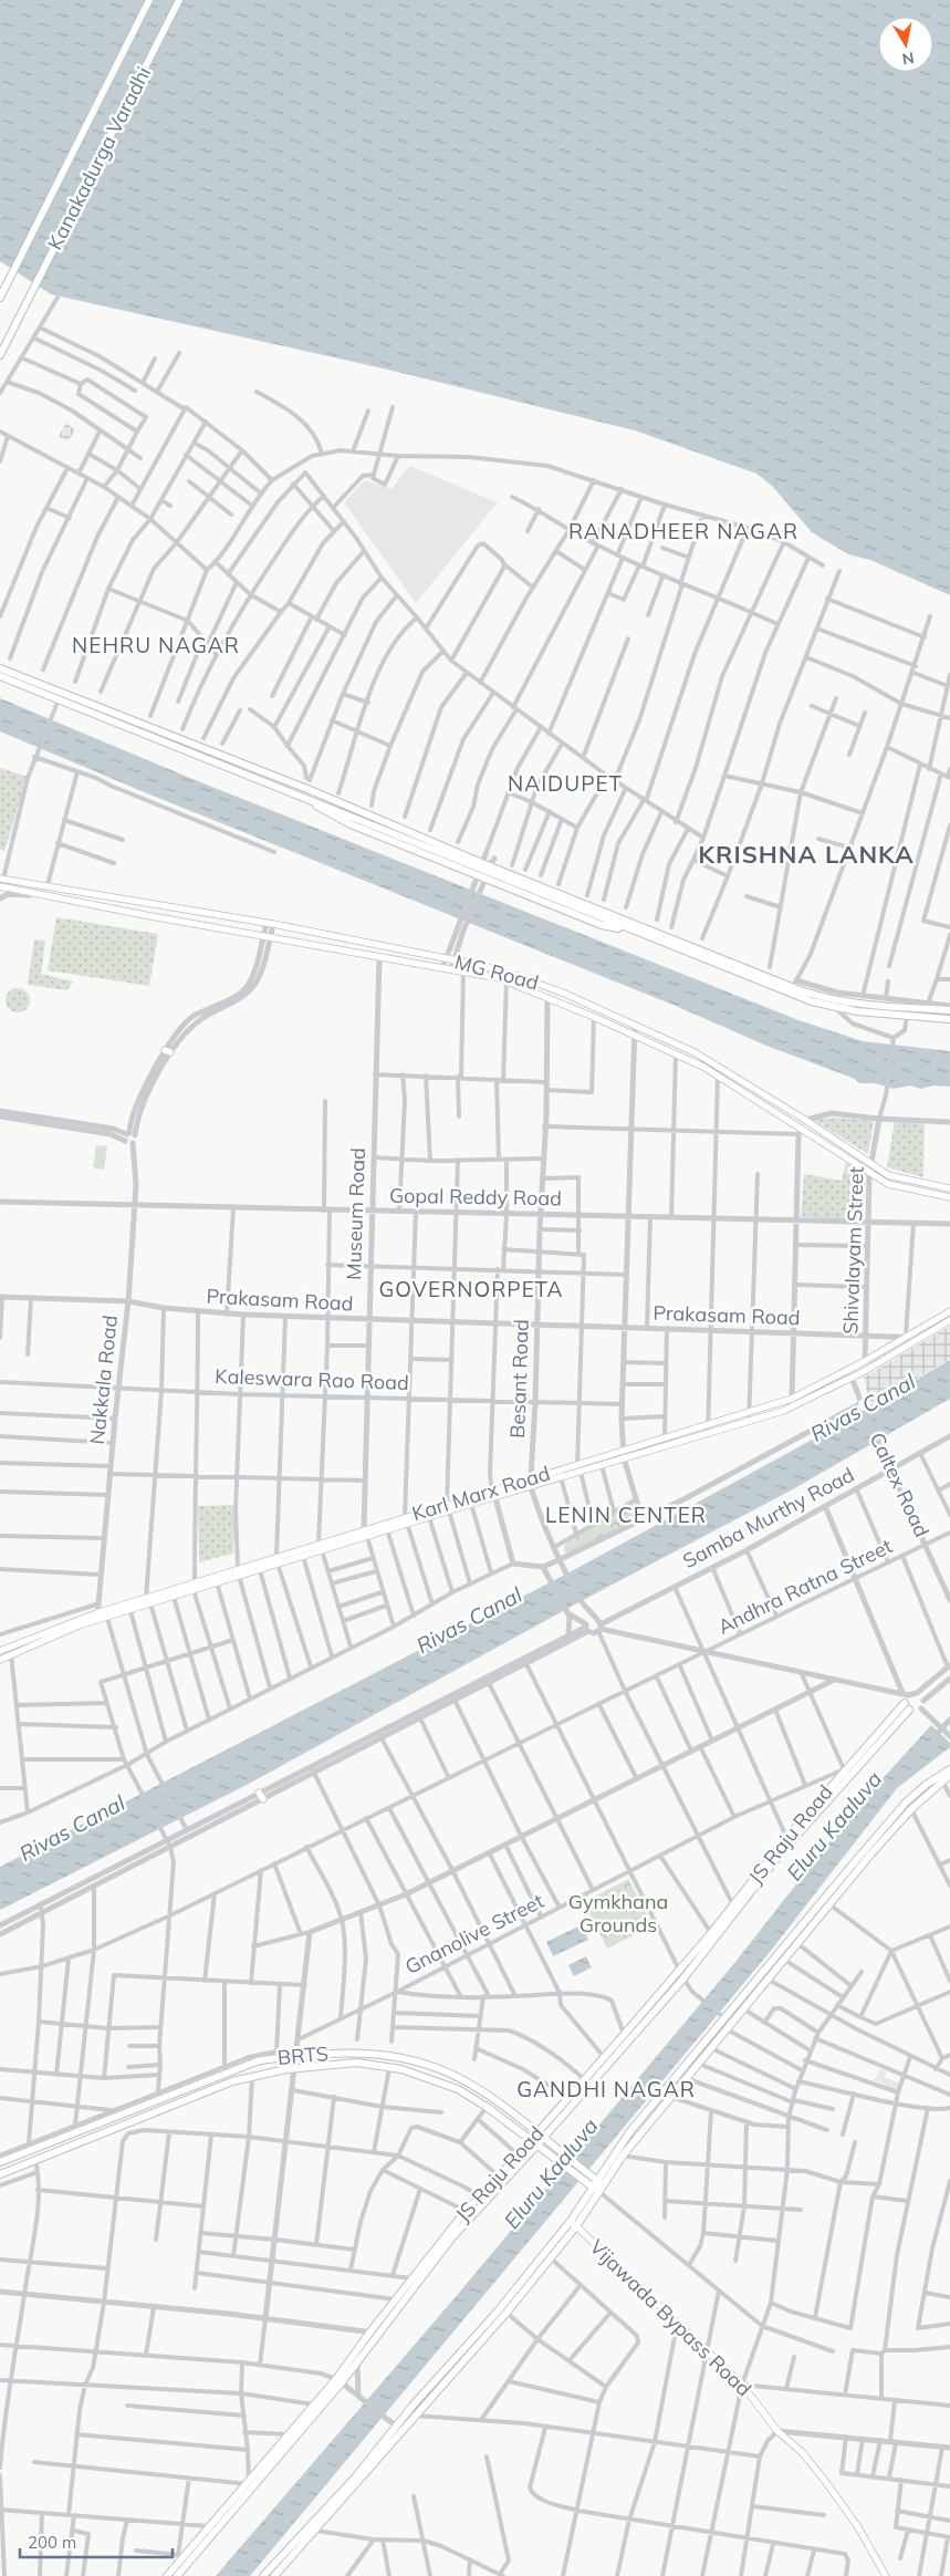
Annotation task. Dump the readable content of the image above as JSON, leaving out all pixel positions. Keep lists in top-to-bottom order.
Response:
{
  "streets": {
    "main road": [
      "Kanakadurga Varadhi",
      "MG Road",
      "Caltex Road",
      "Karl Marx Road",
      "JS Raju Road",
      "BRTS",
      "Vijawada Bypass Road"
    ],
    "street": [
      "Gopal Reddy Road",
      "Museum Road",
      "Shivalayam Street",
      "Prakasam Road",
      "Besant Road",
      "Nakkala Road",
      "Kaleswara Rao Road",
      "Samba Murthy Road",
      "Andhra Ratna Street",
      "Gnanolive Street"
    ]
  },
  "crossings": [
    ["MG Road", "Museum Road"],
    ["MG Road", "Shivalayam Street"],
    ["MG Road", "Besant Road"],
    ["Gopal Reddy Road", "Museum Road"],
    ["Gopal Reddy Road", "Shivalayam Street"],
    ["Gopal Reddy Road", "Besant Road"],
    ["Gopal Reddy Road", "Nakkala Road"],
    ["Museum Road", "Prakasam Road"],
    ["Museum Road", "Kaleswara Rao Road"],
    ["Museum Road", "Karl Marx Road"],
    ["Shivalayam Street", "Prakasam Road"],
    ["Shivalayam Street", "Karl Marx Road"],
    ["Prakasam Road", "Besant Road"],
    ["Prakasam Road", "Nakkala Road"],
    ["Prakasam Road", "Karl Marx Road"],
    ["Besant Road", "Kaleswara Rao Road"],
    ["Besant Road", "Karl Marx Road"],
    ["Nakkala Road", "Kaleswara Rao Road"],
    ["Nakkala Road", "Karl Marx Road"],
    ["Caltex Road", "Karl Marx Road"],
    ["Caltex Road", "Samba Murthy Road"],
    ["Caltex Road", "Andhra Ratna Street"],
    ["JS Raju Road", "Gnanolive Street"],
    ["JS Raju Road", "BRTS"]
  ],
  "districts": [
    "RANADHEER NAGAR",
    "NEHRU NAGAR",
    "NAIDUPET",
    "KRISHNA LANKA",
    "GOVERNORPETA",
    "LENIN CENTER",
    "GANDHI NAGAR"
  ],
  "water": ["Rivas Canal", "Eluru Kaaluva"],
  "parks": ["Gymkhana Grounds"],
  "scale_bar": "200 m",
  "north": "bottom"
}
